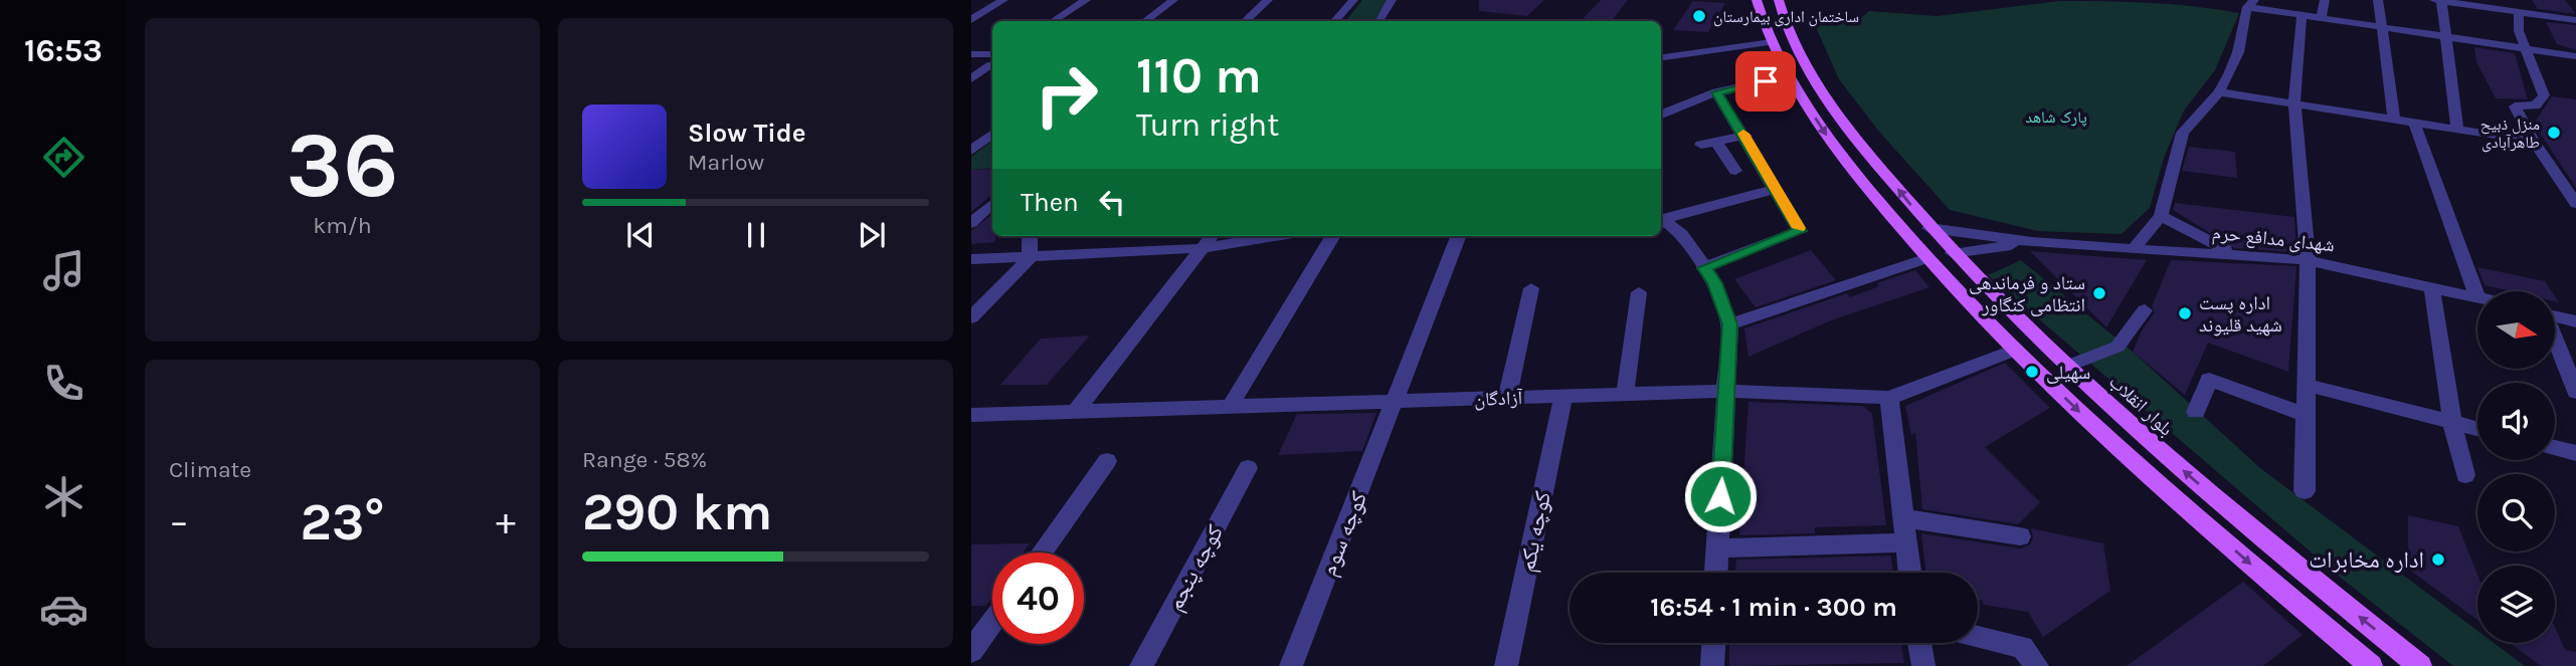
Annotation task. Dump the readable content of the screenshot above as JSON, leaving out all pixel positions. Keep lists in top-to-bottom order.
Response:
{
  "streets": {
    "main road": ["بلوار انقلاب"],
    "street": [
      "شهدای مدافع حرم",
      "آزادگان",
      "کوچه یکم",
      "کوچه سوم",
      "کوچه پنجم"
    ]
  },
  "crossings": [
    ["آزادگان", "کوچه یکم"],
    ["آزادگان", "کوچه سوم"]
  ],
  "parks": ["پارک شاهد"],
  "places": [
    "ساختمان اداری بیمارستان",
    "منزل ذبیح طاهرآبادی",
    "ستاد و فرماندهی انتظامی کنگاور",
    "اداره پست شهید قلیوند",
    "سهیلی",
    "اداره مخابرات"
  ],
  "north": "right",
  "page": {
    "tabs": "16:53",
    "tile": [
      ["36", "km/h"],
      "Climate",
      ["Range · 58%", "290 km"]
    ],
    "turn": ["110 m", "Turn right"],
    "song": ["Slow Tide", "Marlow"],
    "then": "Then",
    "heat": ["−", "23°", "+"],
    "limit": "40",
    "trip": "16:54 · 1 min · 300 m"
  }
}
